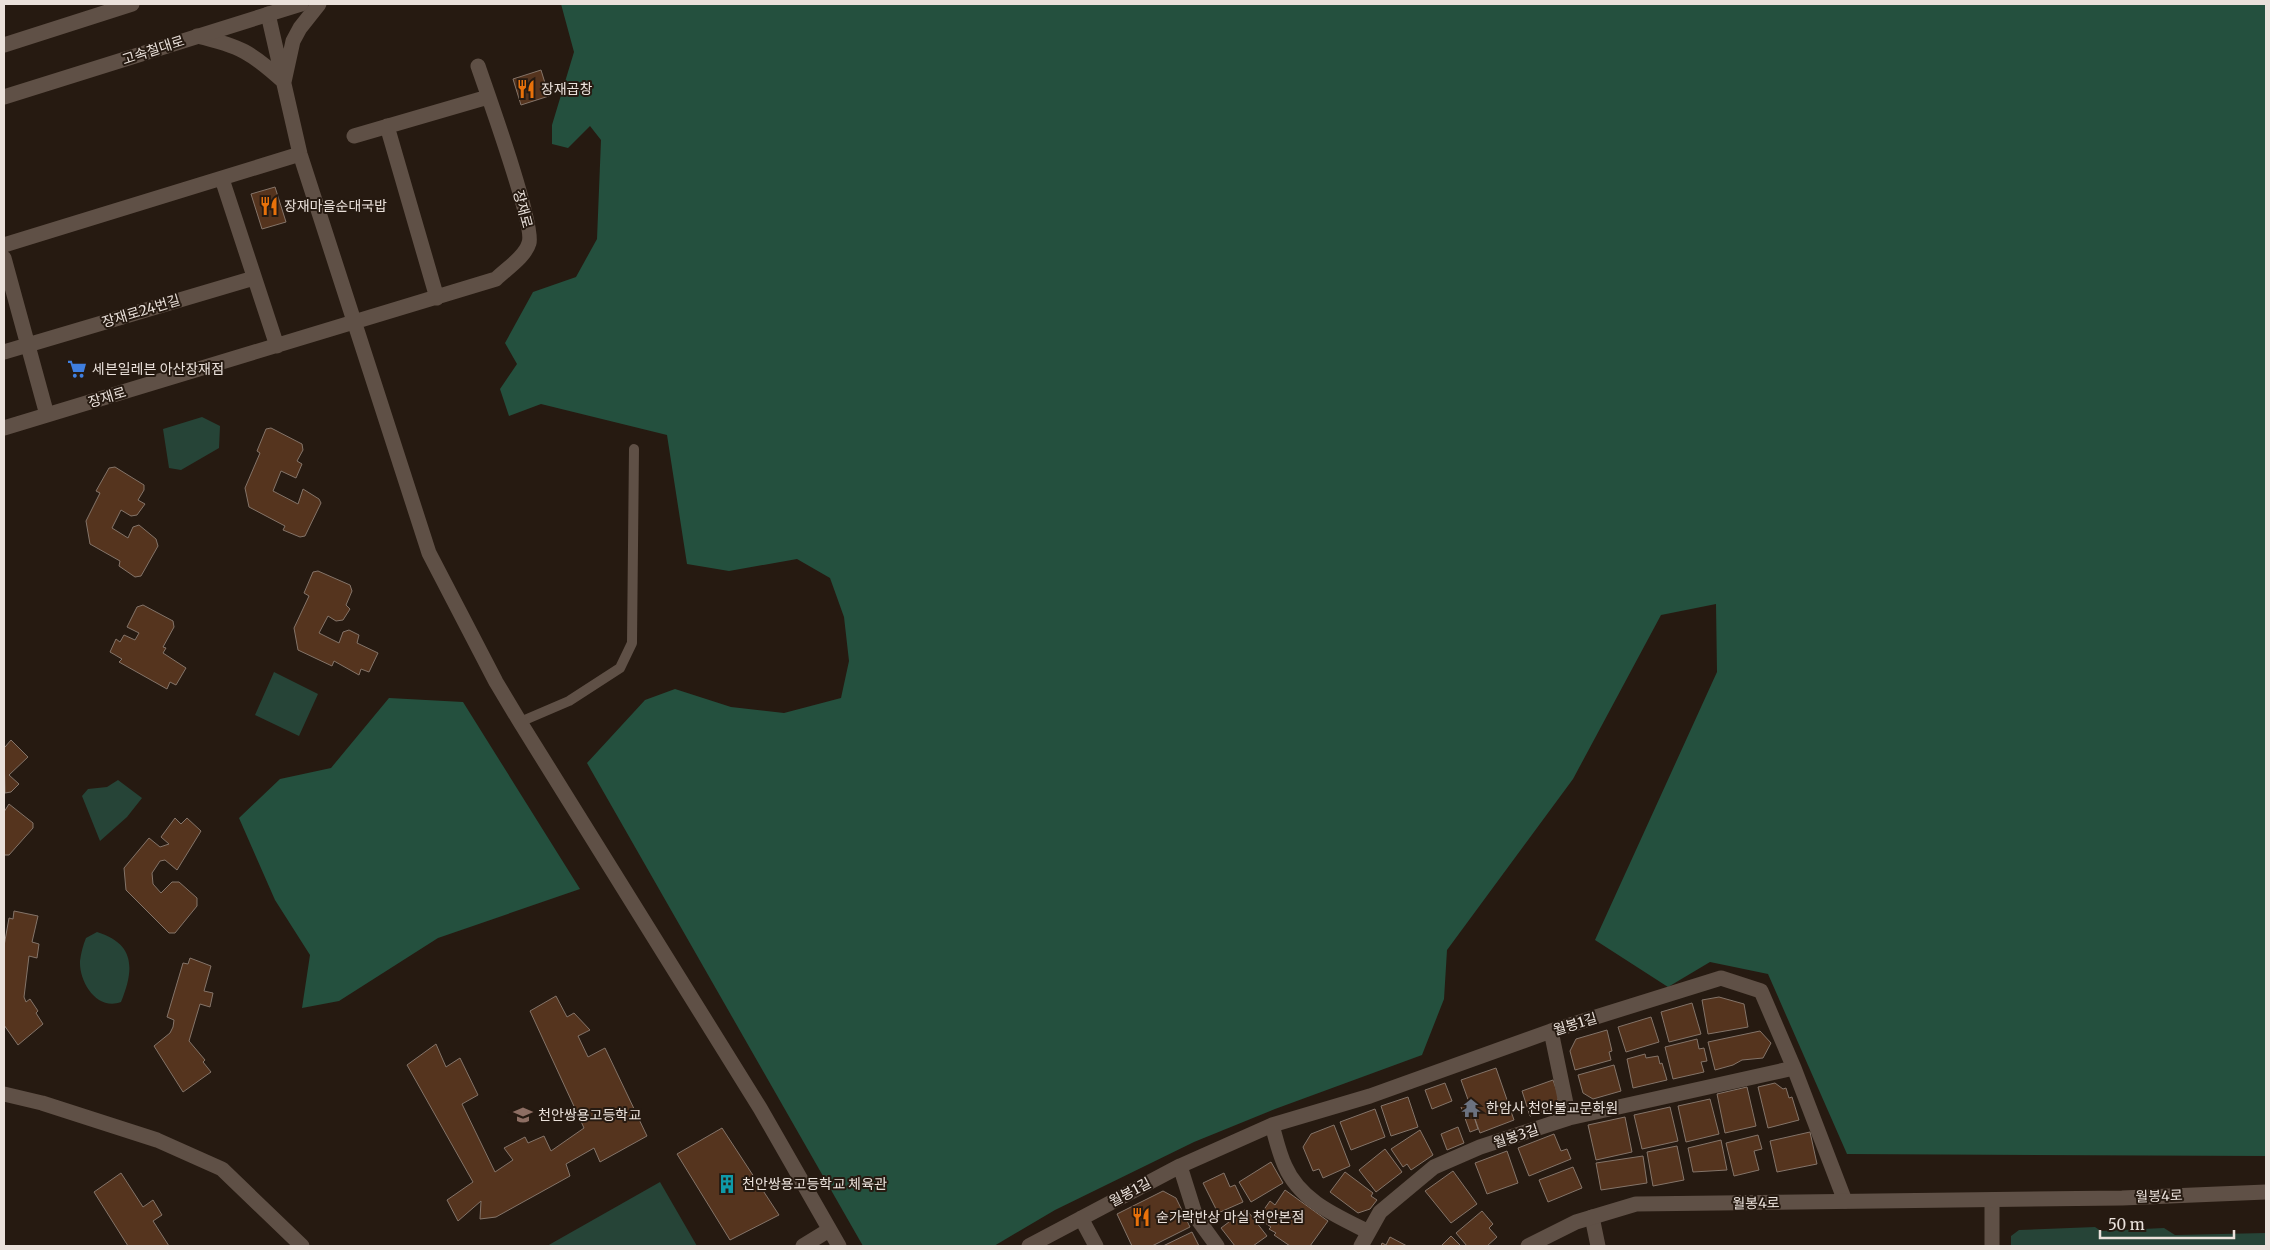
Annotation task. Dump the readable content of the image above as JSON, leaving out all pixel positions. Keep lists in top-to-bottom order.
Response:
{
  "streets": {
    "street": [
      "고속철대로",
      "장재로",
      "장재로24번길",
      "월봉1길",
      "월봉3길",
      "월봉4로"
    ]
  },
  "crossings": [
    ["월봉1길", "월봉3길"],
    ["월봉1길", "월봉4로"]
  ],
  "places": {
    "restaurant": ["장재곱창", "장재마을순대국밥", "숟가락반상 마실 천안본점"],
    "supermarket": ["세븐일레븐 아산장재점"],
    "temple": ["한암사 천안불교문화원"],
    "school or university": ["천안쌍용고등학교"],
    "building": ["천안쌍용고등학교 체육관"]
  },
  "scale_bar": "50 m"
}
